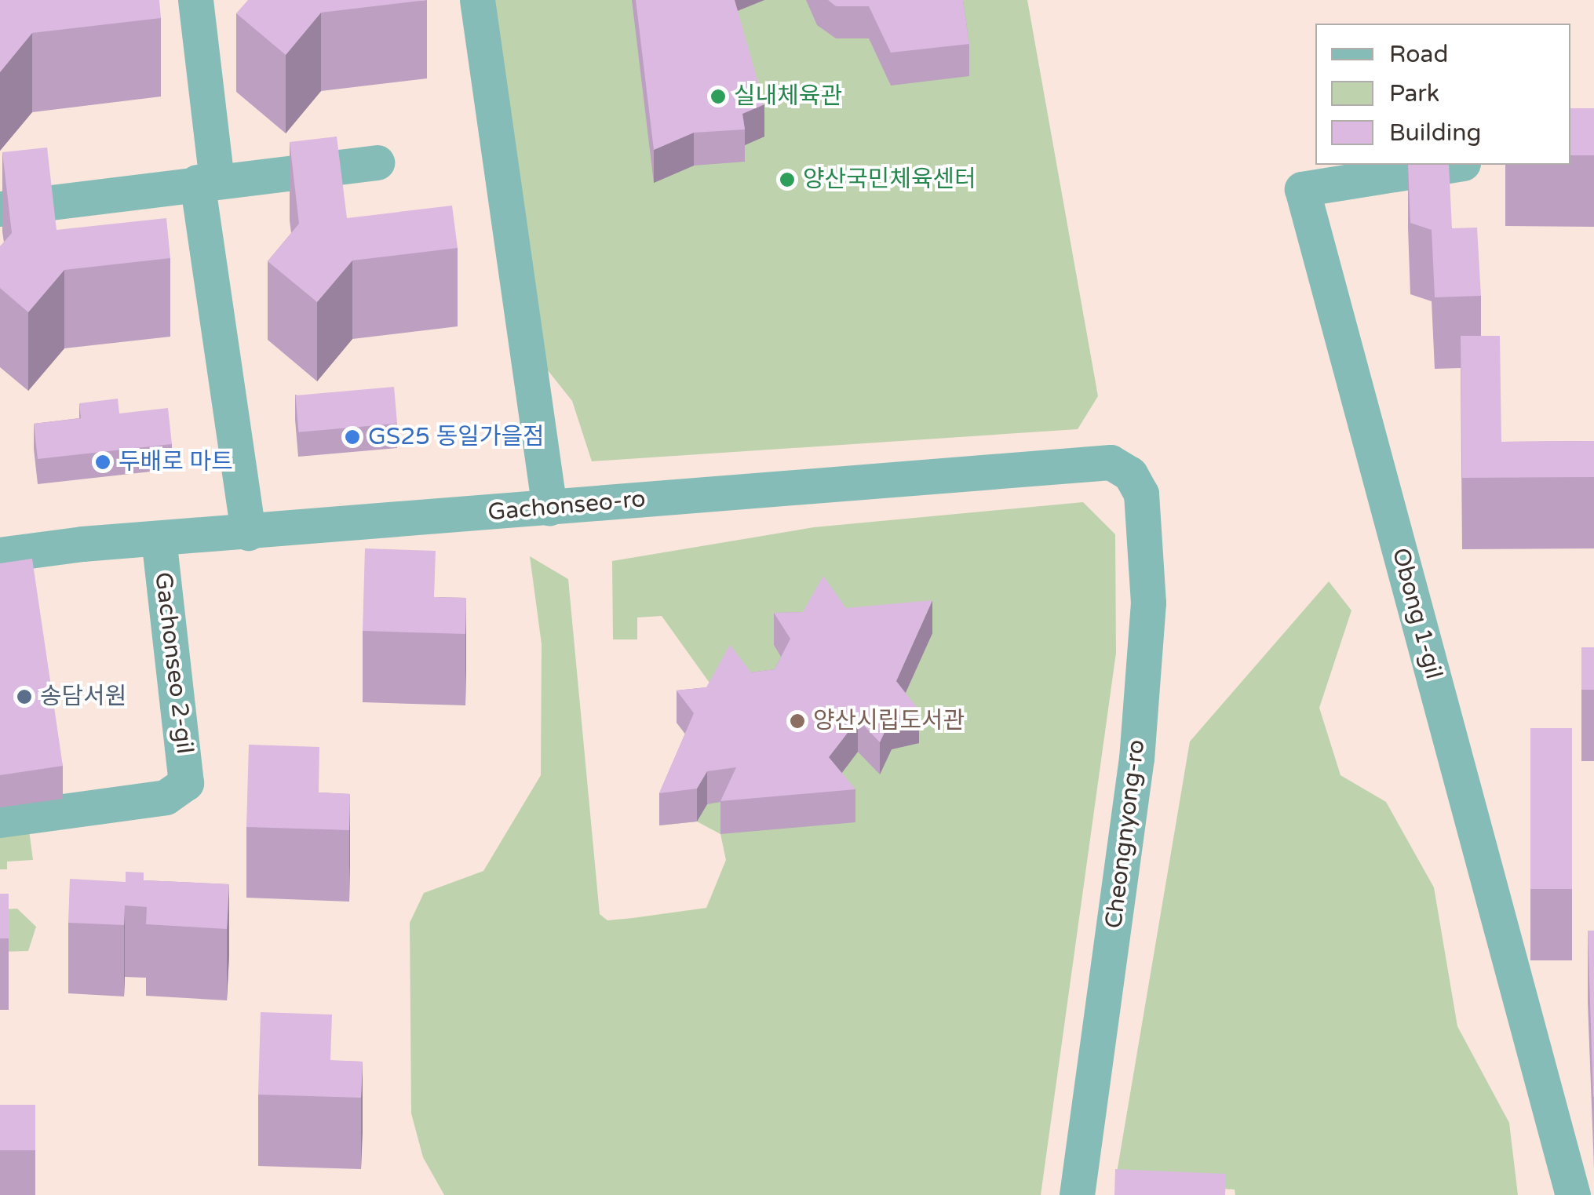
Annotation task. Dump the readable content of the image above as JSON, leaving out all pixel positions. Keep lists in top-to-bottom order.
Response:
{
  "streets": {
    "street": [
      "Gachonseo-ro",
      "Obong 1-gil",
      "Gachonseo 2-gil",
      "Cheongnyong-ro"
    ]
  },
  "crossings": [
    ["Gachonseo-ro", "Gachonseo 2-gil"],
    ["Gachonseo-ro", "Cheongnyong-ro"]
  ],
  "places": [
    "실내체육관",
    "양산국민체육센터",
    "GS25 동일가을점",
    "두배로 마트",
    "송담서원",
    "양산시립도서관"
  ],
  "legend": ["Road", "Park", "Building"]
}
